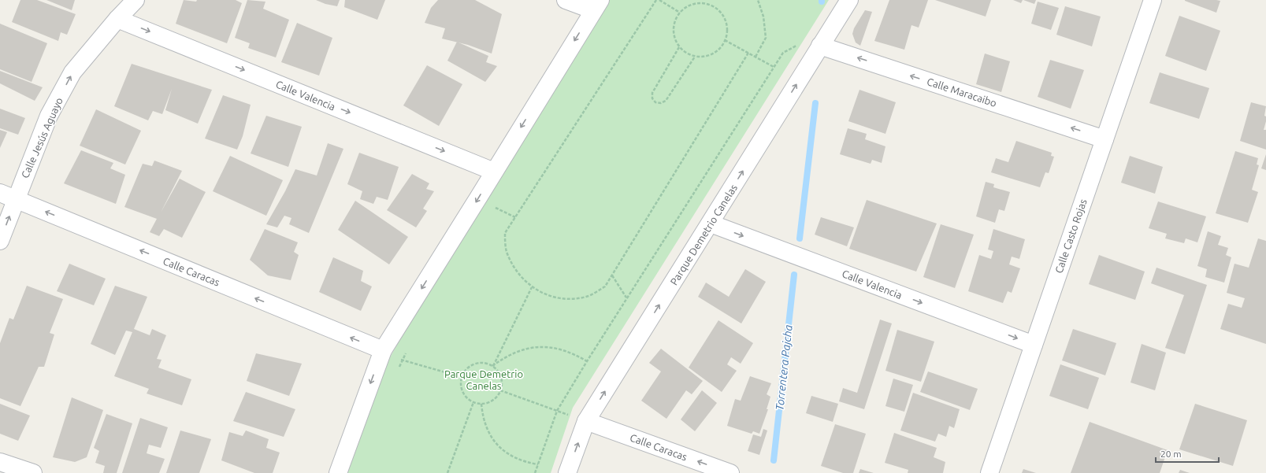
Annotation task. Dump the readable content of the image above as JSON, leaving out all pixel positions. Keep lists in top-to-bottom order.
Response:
{
  "streets": {
    "street": [
      "Calle Maracaibo",
      "Calle Valencia",
      "Calle Jesús Aguayo",
      "Parque Demetrio Canelas",
      "Calle Casto Rojas",
      "Calle Caracas"
    ]
  },
  "crossings": [
    ["Calle Maracaibo", "Parque Demetrio Canelas"],
    ["Calle Maracaibo", "Calle Casto Rojas"],
    ["Calle Valencia", "Calle Jesús Aguayo"],
    ["Calle Valencia", "Parque Demetrio Canelas"],
    ["Calle Valencia", "Calle Casto Rojas"],
    ["Calle Jesús Aguayo", "Calle Caracas"],
    ["Parque Demetrio Canelas", "Calle Caracas"]
  ],
  "one_way": [
    "Calle Maracaibo",
    "Calle Valencia",
    "Calle Jesús Aguayo",
    "Parque Demetrio Canelas",
    "Calle Caracas"
  ],
  "water": ["Torrentera Pajcha"],
  "parks": ["Parque Demetrio Canelas"],
  "scale_bar": "20 m"
}
